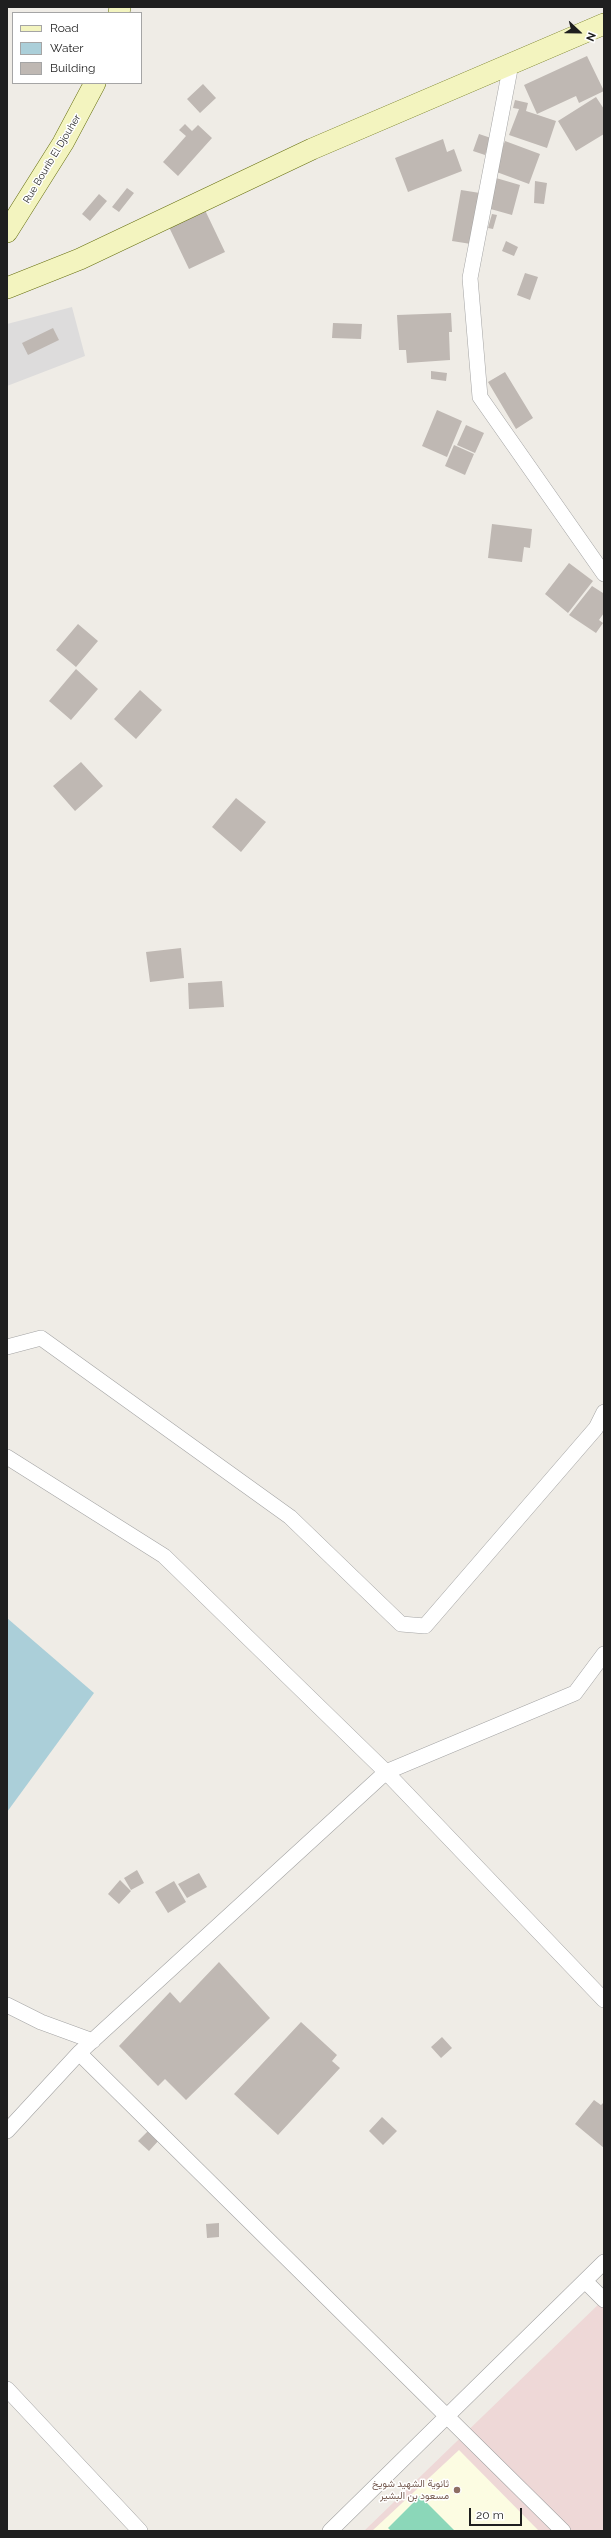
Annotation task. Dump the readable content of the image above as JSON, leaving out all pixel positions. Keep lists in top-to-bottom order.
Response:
{
  "streets": {
    "main road": ["Rue Bourib El Djouher"]
  },
  "places": ["ثانوية الشهيد شويخ مسعود بن البشير"],
  "legend": ["Road", "Water", "Building"],
  "scale_bar": "20 m",
  "north": "right"
}
